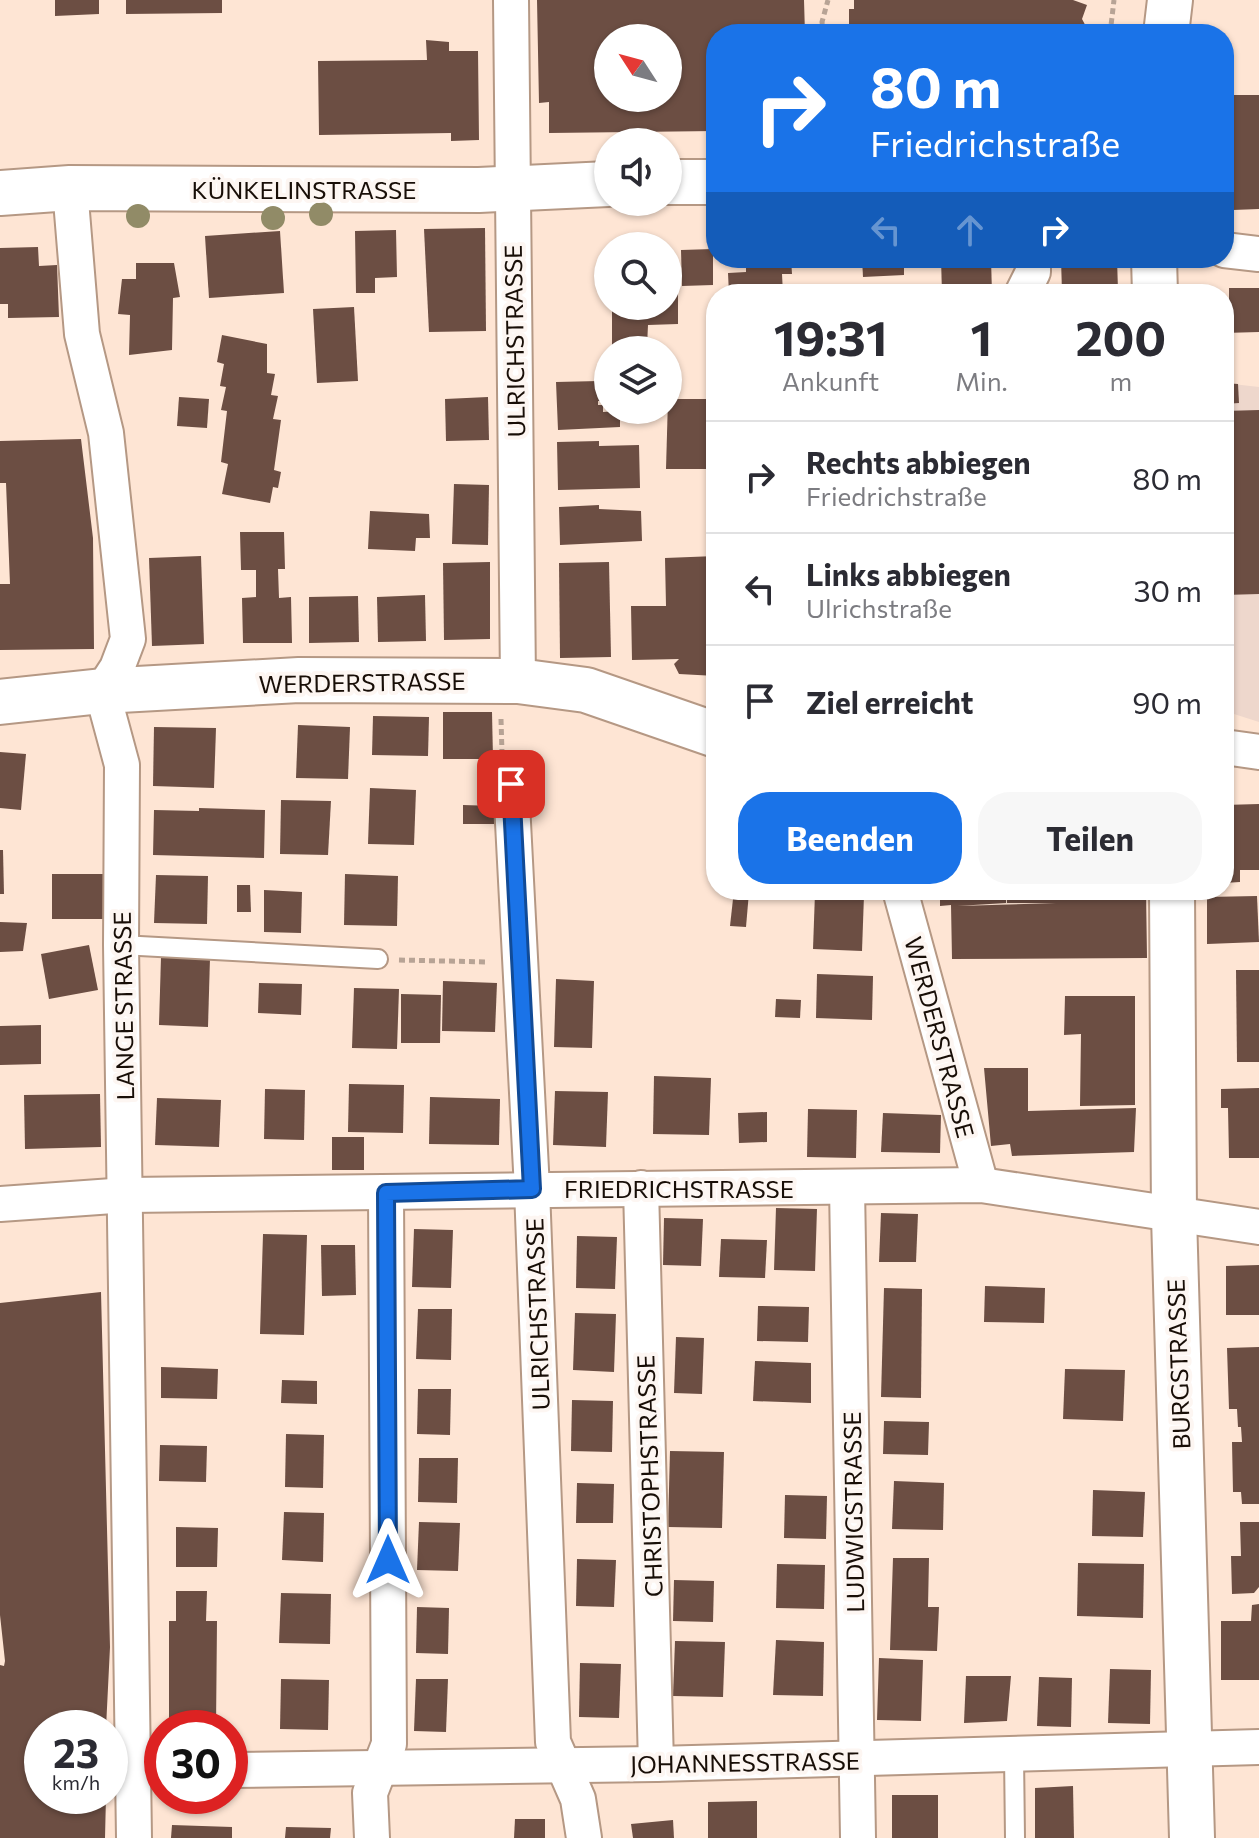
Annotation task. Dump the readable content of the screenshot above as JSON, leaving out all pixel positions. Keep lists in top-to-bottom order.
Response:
{
  "streets": {
    "main road": ["KÜNKELINSTRASSE", "WERDERSTRASSE", "BURGSTRASSE"],
    "street": [
      "ULRICHSTRASSE",
      "LANGE STRASSE",
      "FRIEDRICHSTRASSE",
      "CHRISTOPHSTRASSE",
      "LUDWIGSTRASSE",
      "JOHANNESSTRASSE"
    ]
  },
  "crossings": [
    ["KÜNKELINSTRASSE", "ULRICHSTRASSE"],
    ["ULRICHSTRASSE", "WERDERSTRASSE"],
    ["ULRICHSTRASSE", "FRIEDRICHSTRASSE"],
    ["ULRICHSTRASSE", "JOHANNESSTRASSE"],
    ["WERDERSTRASSE", "LANGE STRASSE"],
    ["WERDERSTRASSE", "FRIEDRICHSTRASSE"],
    ["LANGE STRASSE", "FRIEDRICHSTRASSE"],
    ["FRIEDRICHSTRASSE", "BURGSTRASSE"],
    ["FRIEDRICHSTRASSE", "CHRISTOPHSTRASSE"],
    ["FRIEDRICHSTRASSE", "LUDWIGSTRASSE"],
    ["BURGSTRASSE", "JOHANNESSTRASSE"],
    ["CHRISTOPHSTRASSE", "JOHANNESSTRASSE"],
    ["LUDWIGSTRASSE", "JOHANNESSTRASSE"]
  ],
  "north": "top left",
  "page": {
    "turn": ["80 m", "Friedrichstraße"],
    "eta": [
      "19:31",
      "Ankunft",
      "1",
      "Min.",
      "200",
      "m"
    ],
    "list": [
      {
        "name": "Rechts abbiegen",
        "note": "Friedrichstraße",
        "value": "80 m"
      },
      {
        "name": "Links abbiegen",
        "note": "Ulrichstraße",
        "value": "30 m"
      },
      {
        "name": "Ziel erreicht",
        "value": "90 m"
      }
    ],
    "buttons": ["Beenden", "Teilen"],
    "speed": "23 km/h",
    "limit": "30"
  }
}
